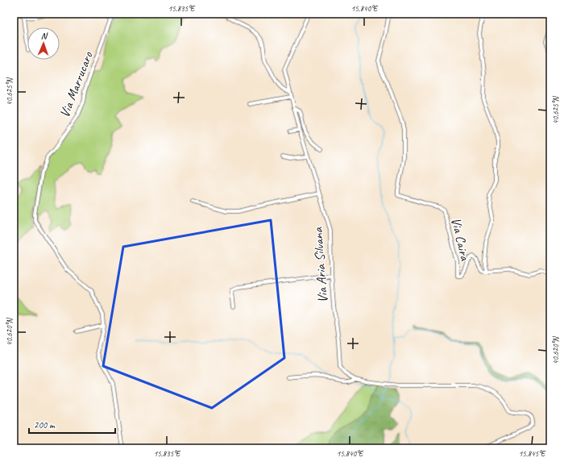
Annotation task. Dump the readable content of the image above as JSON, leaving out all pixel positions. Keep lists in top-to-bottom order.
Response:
{
  "streets": {
    "street": ["Via Marrucaro", "Via Caira", "Via Aria Silvana"]
  },
  "scale_bar": "200 m",
  "north": "top",
  "coordinates": [
    "15.835°E",
    "15.840°E",
    "40.625°N",
    "40.620°N",
    "15.845°E"
  ]
}
